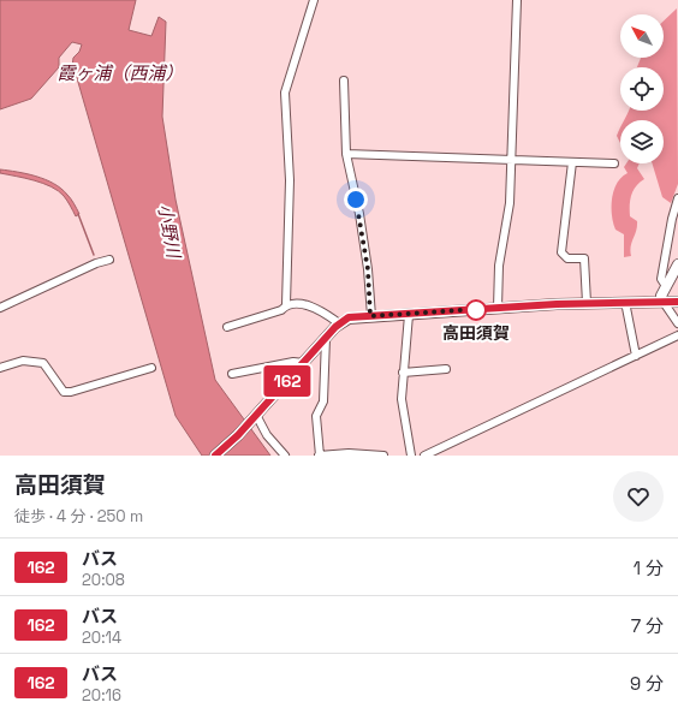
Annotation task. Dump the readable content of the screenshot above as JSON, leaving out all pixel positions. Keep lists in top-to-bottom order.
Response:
{
  "water": ["霞ヶ浦（西浦）", "小野川"],
  "places": ["高田須賀"],
  "lines": ["bus line 162"],
  "north": "top left",
  "page": {
    "on_map": "162",
    "heading": ["高田須賀", "徒歩 · 4 分 · 250 m"],
    "list": [
      {
        "mark": "162",
        "name": "バス",
        "note": "20:08",
        "value": "1 分"
      },
      {
        "mark": "162",
        "name": "バス",
        "note": "20:14",
        "value": "7 分"
      },
      {
        "mark": "162",
        "name": "バス",
        "note": "20:16",
        "value": "9 分"
      }
    ]
  }
}
